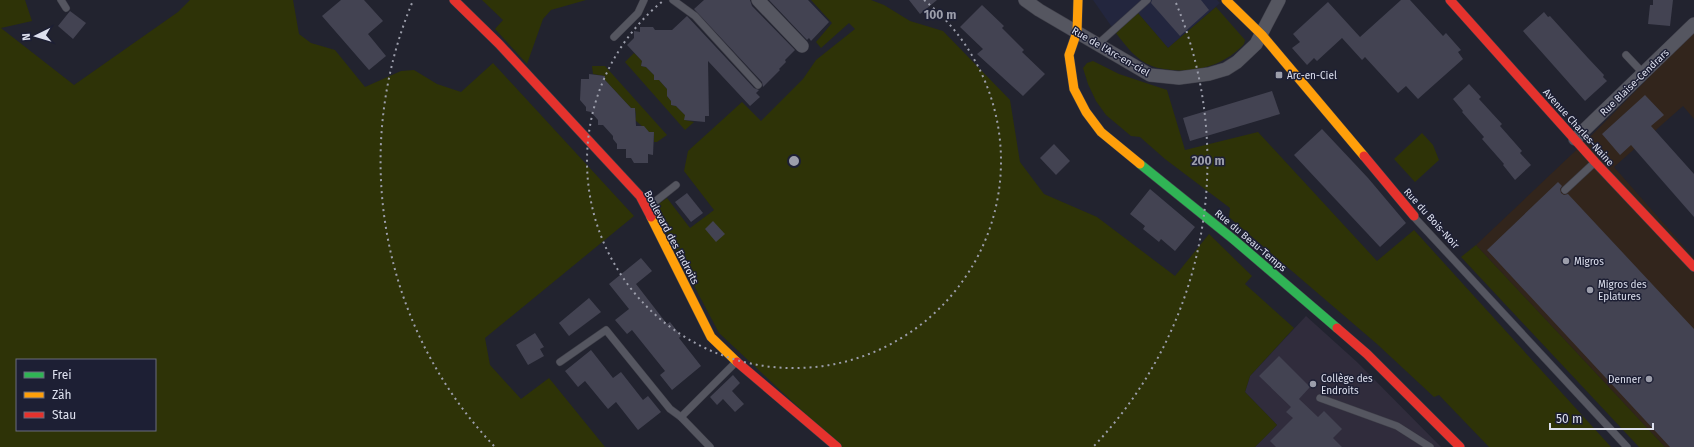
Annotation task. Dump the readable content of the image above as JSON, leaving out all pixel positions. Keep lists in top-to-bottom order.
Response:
{
  "streets": {
    "street": [
      "Rue de l'Arc-en-ciel",
      "Rue Blaise-Cendrars",
      "Avenue Charles-Naine",
      "Rue du Bois-Noir",
      "Boulevard des Endroits",
      "Rue du Beau-Temps"
    ]
  },
  "crossings": [
    ["Rue de l'Arc-en-ciel", "Rue du Bois-Noir"],
    ["Rue de l'Arc-en-ciel", "Rue du Beau-Temps"],
    ["Rue Blaise-Cendrars", "Avenue Charles-Naine"]
  ],
  "places": {
    "transit": ["Arc-en-Ciel"],
    "other": [
      "Migros",
      "Migros des Eplatures",
      "Denner",
      "Collège des Endroits"
    ]
  },
  "legend": ["Frei", "Zäh", "Stau"],
  "scale_bar": "50 m",
  "north": "left",
  "rings": ["100 m", "200 m"]
}
